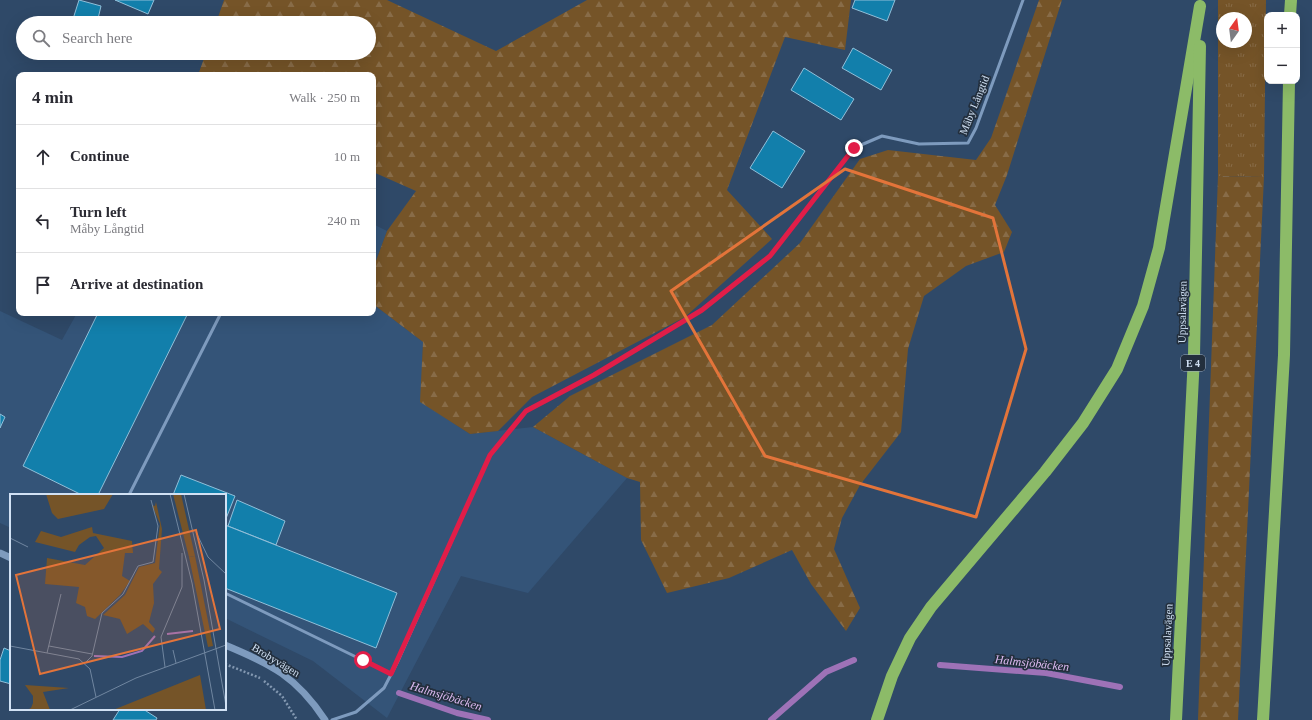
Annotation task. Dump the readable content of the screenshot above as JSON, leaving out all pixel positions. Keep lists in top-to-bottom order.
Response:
{
  "streets": {
    "highway": ["Uppsalavägen", "E 4"],
    "street": ["Brobyvägen"],
    "lane": ["Måby Långtid"]
  },
  "water": ["Halmsjöbäcken"],
  "north": "top",
  "page": {
    "map_buttons": ["+", "−"],
    "search": "Search here",
    "heading": ["4 min", "Walk · 250 m"],
    "list": [
      ["Continue", "10 m"],
      ["Turn left", "Måby Långtid", "240 m"],
      "Arrive at destination"
    ]
  }
}
